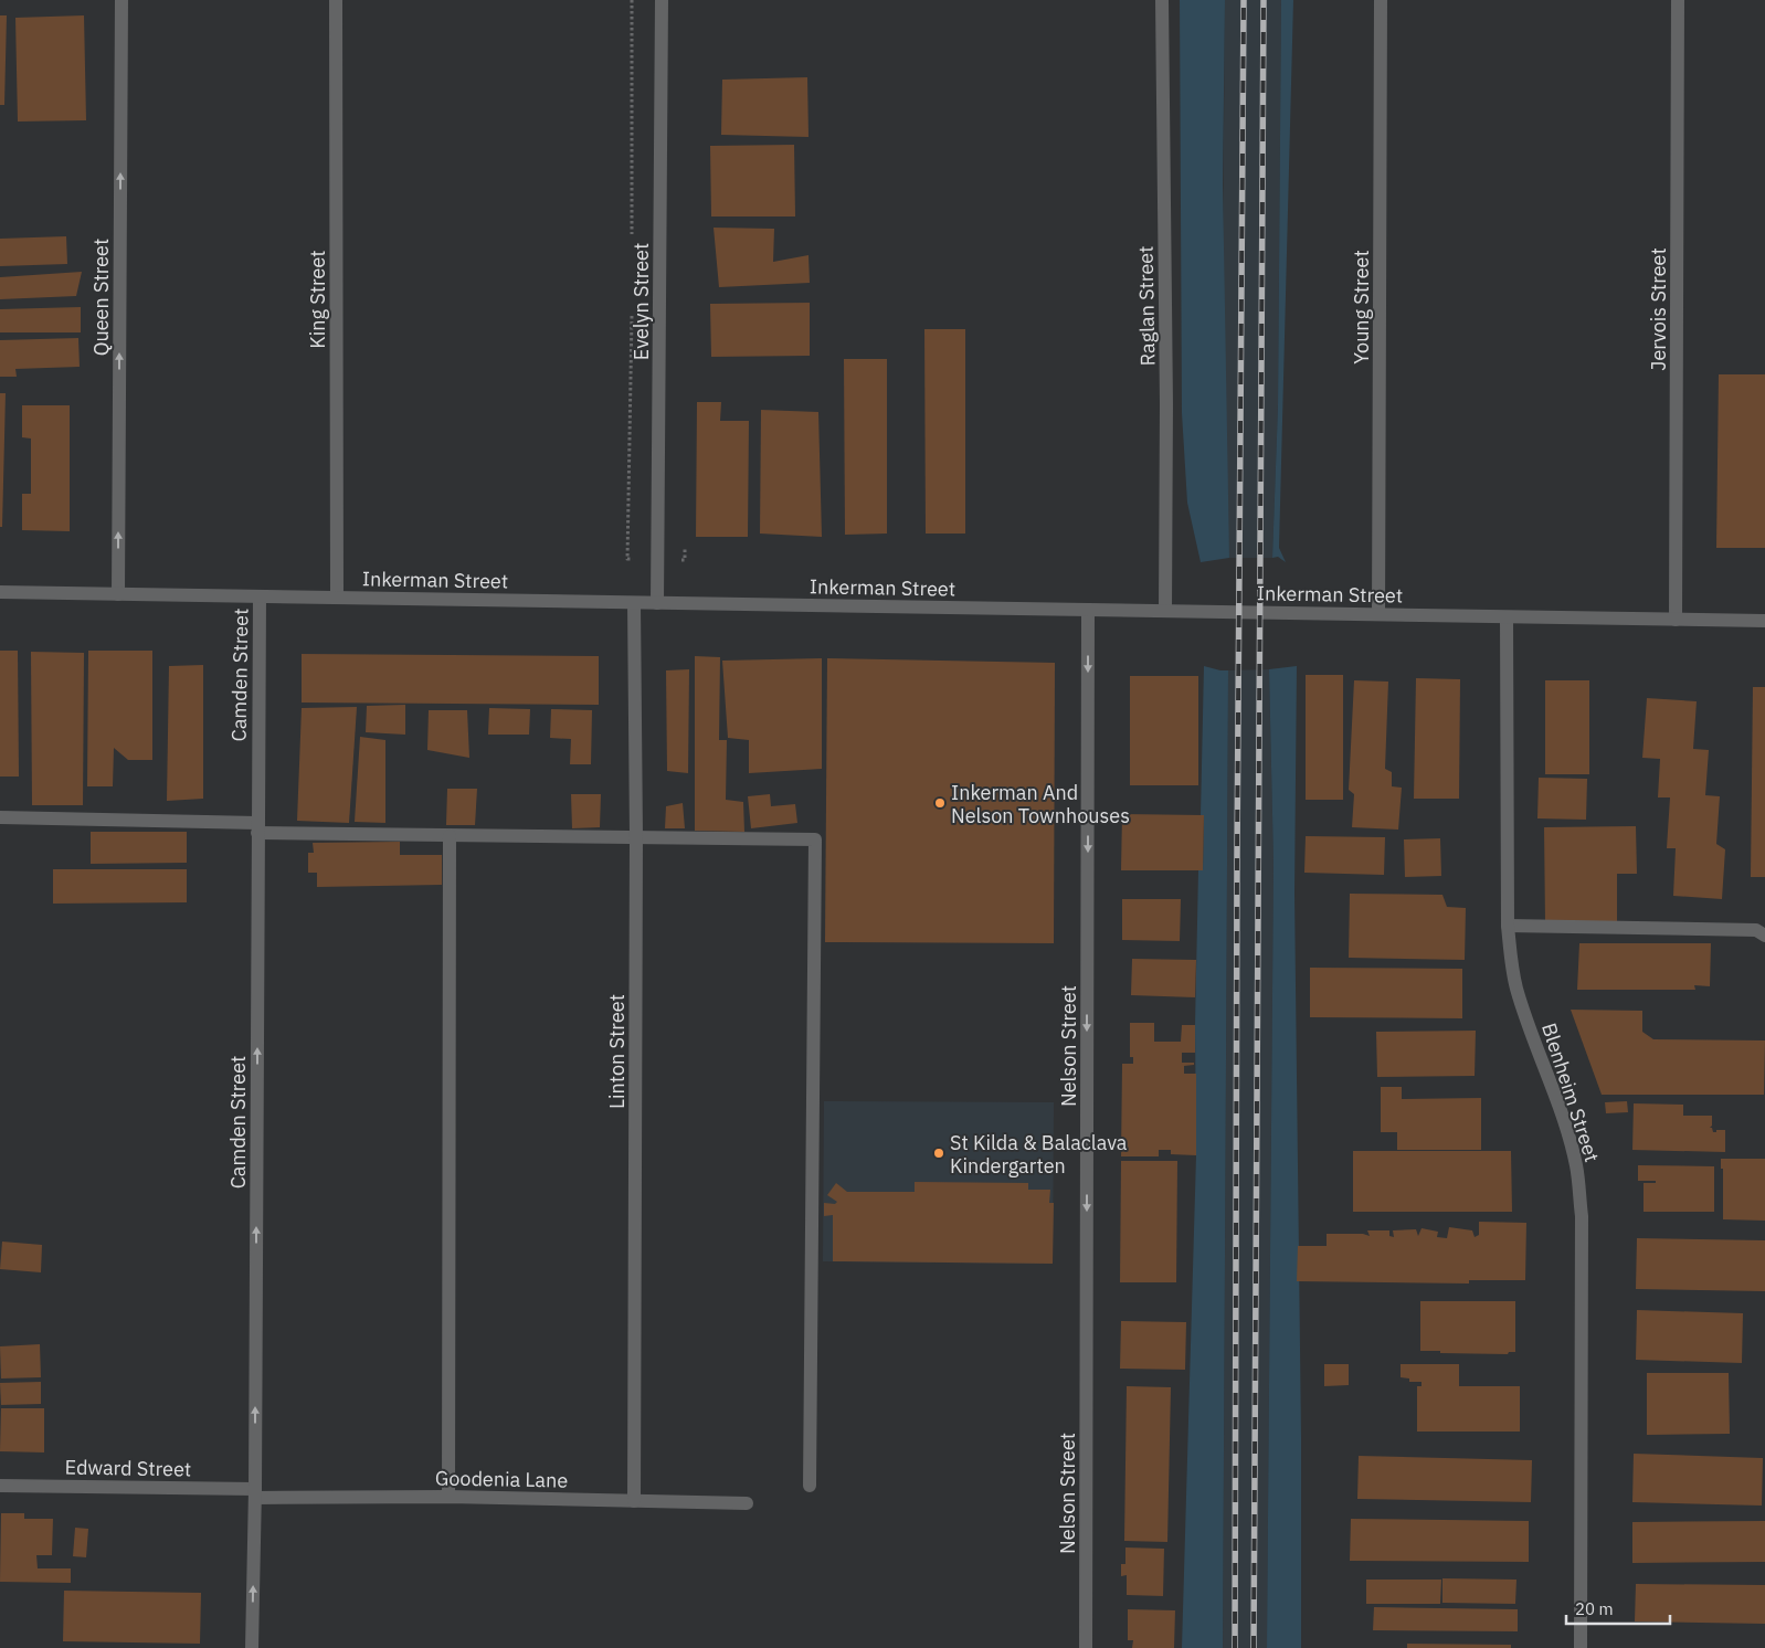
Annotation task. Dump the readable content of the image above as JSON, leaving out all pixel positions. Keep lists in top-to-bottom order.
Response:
{
  "streets": {
    "street": [
      "Queen Street",
      "King Street",
      "Evelyn Street",
      "Raglan Street",
      "Young Street",
      "Jervois Street",
      "Inkerman Street",
      "Camden Street",
      "Nelson Street",
      "Linton Street",
      "Blenheim Street",
      "Edward Street",
      "Goodenia Lane"
    ]
  },
  "crossings": [
    ["Queen Street", "Inkerman Street"],
    ["King Street", "Inkerman Street"],
    ["Evelyn Street", "Inkerman Street"],
    ["Raglan Street", "Inkerman Street"],
    ["Young Street", "Inkerman Street"],
    ["Jervois Street", "Inkerman Street"],
    ["Inkerman Street", "Camden Street"],
    ["Inkerman Street", "Nelson Street"],
    ["Inkerman Street", "Linton Street"],
    ["Inkerman Street", "Blenheim Street"],
    ["Camden Street", "Edward Street"],
    ["Camden Street", "Goodenia Lane"],
    ["Linton Street", "Goodenia Lane"],
    ["Edward Street", "Goodenia Lane"]
  ],
  "one_way": ["Queen Street", "Camden Street", "Nelson Street"],
  "places": ["Inkerman And Nelson Townhouses", "St Kilda & Balaclava Kindergarten"],
  "scale_bar": "20 m"
}
